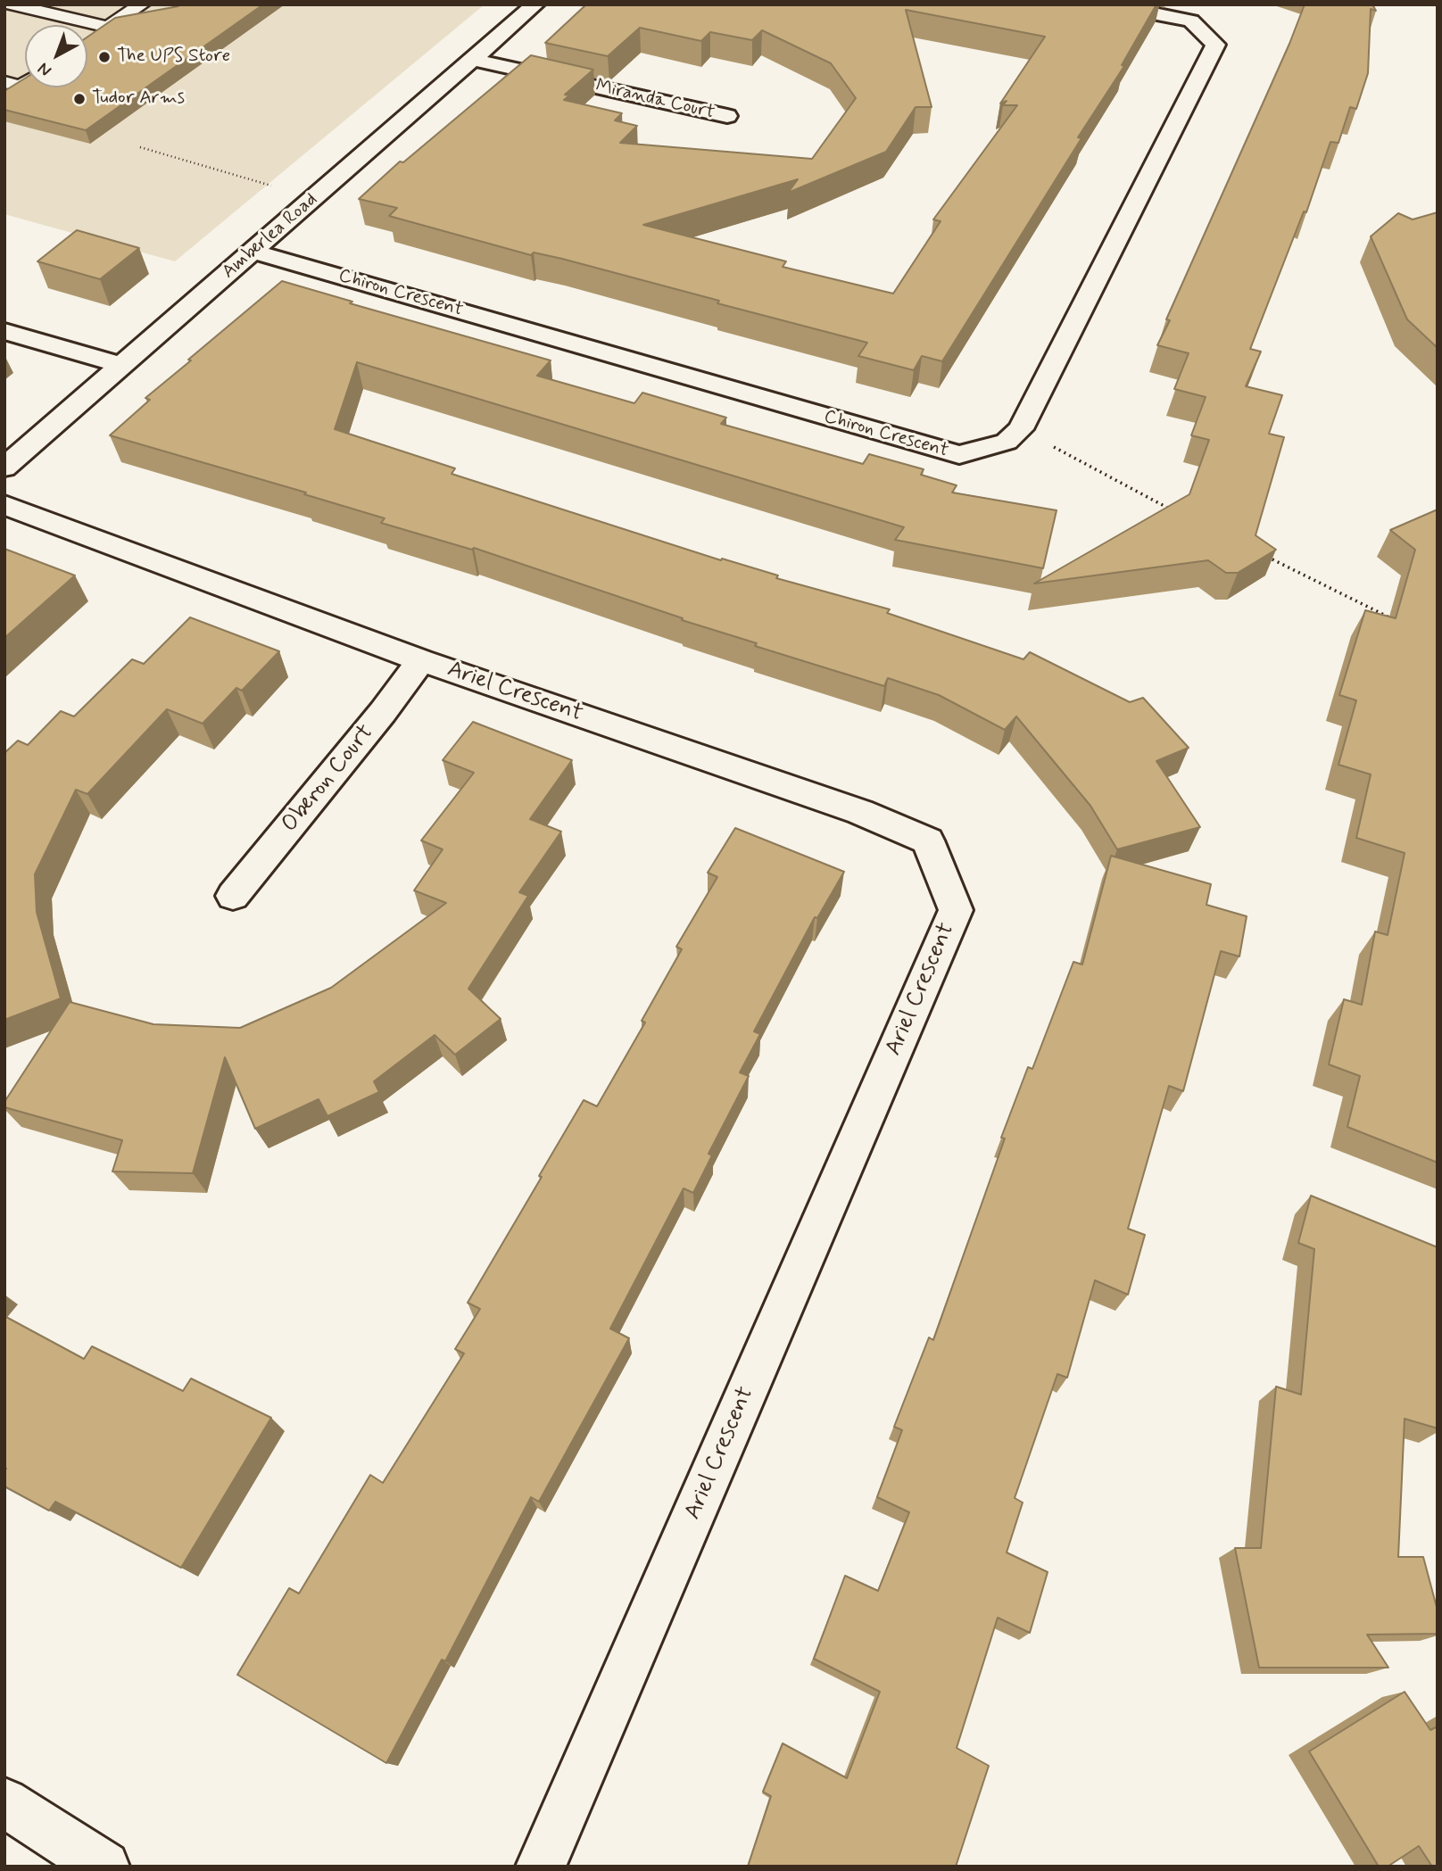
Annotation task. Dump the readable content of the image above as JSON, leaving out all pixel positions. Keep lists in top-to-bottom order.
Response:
{
  "streets": {
    "street": [
      "Miranda Court",
      "Amberlea Road",
      "Chiron Crescent",
      "Ariel Crescent",
      "Oberon Court"
    ]
  },
  "crossings": [
    ["Miranda Court", "Amberlea Road"],
    ["Amberlea Road", "Chiron Crescent"],
    ["Ariel Crescent", "Oberon Court"]
  ],
  "places": ["The UPS Store", "Tudor Arms"],
  "north": "bottom left"
}
